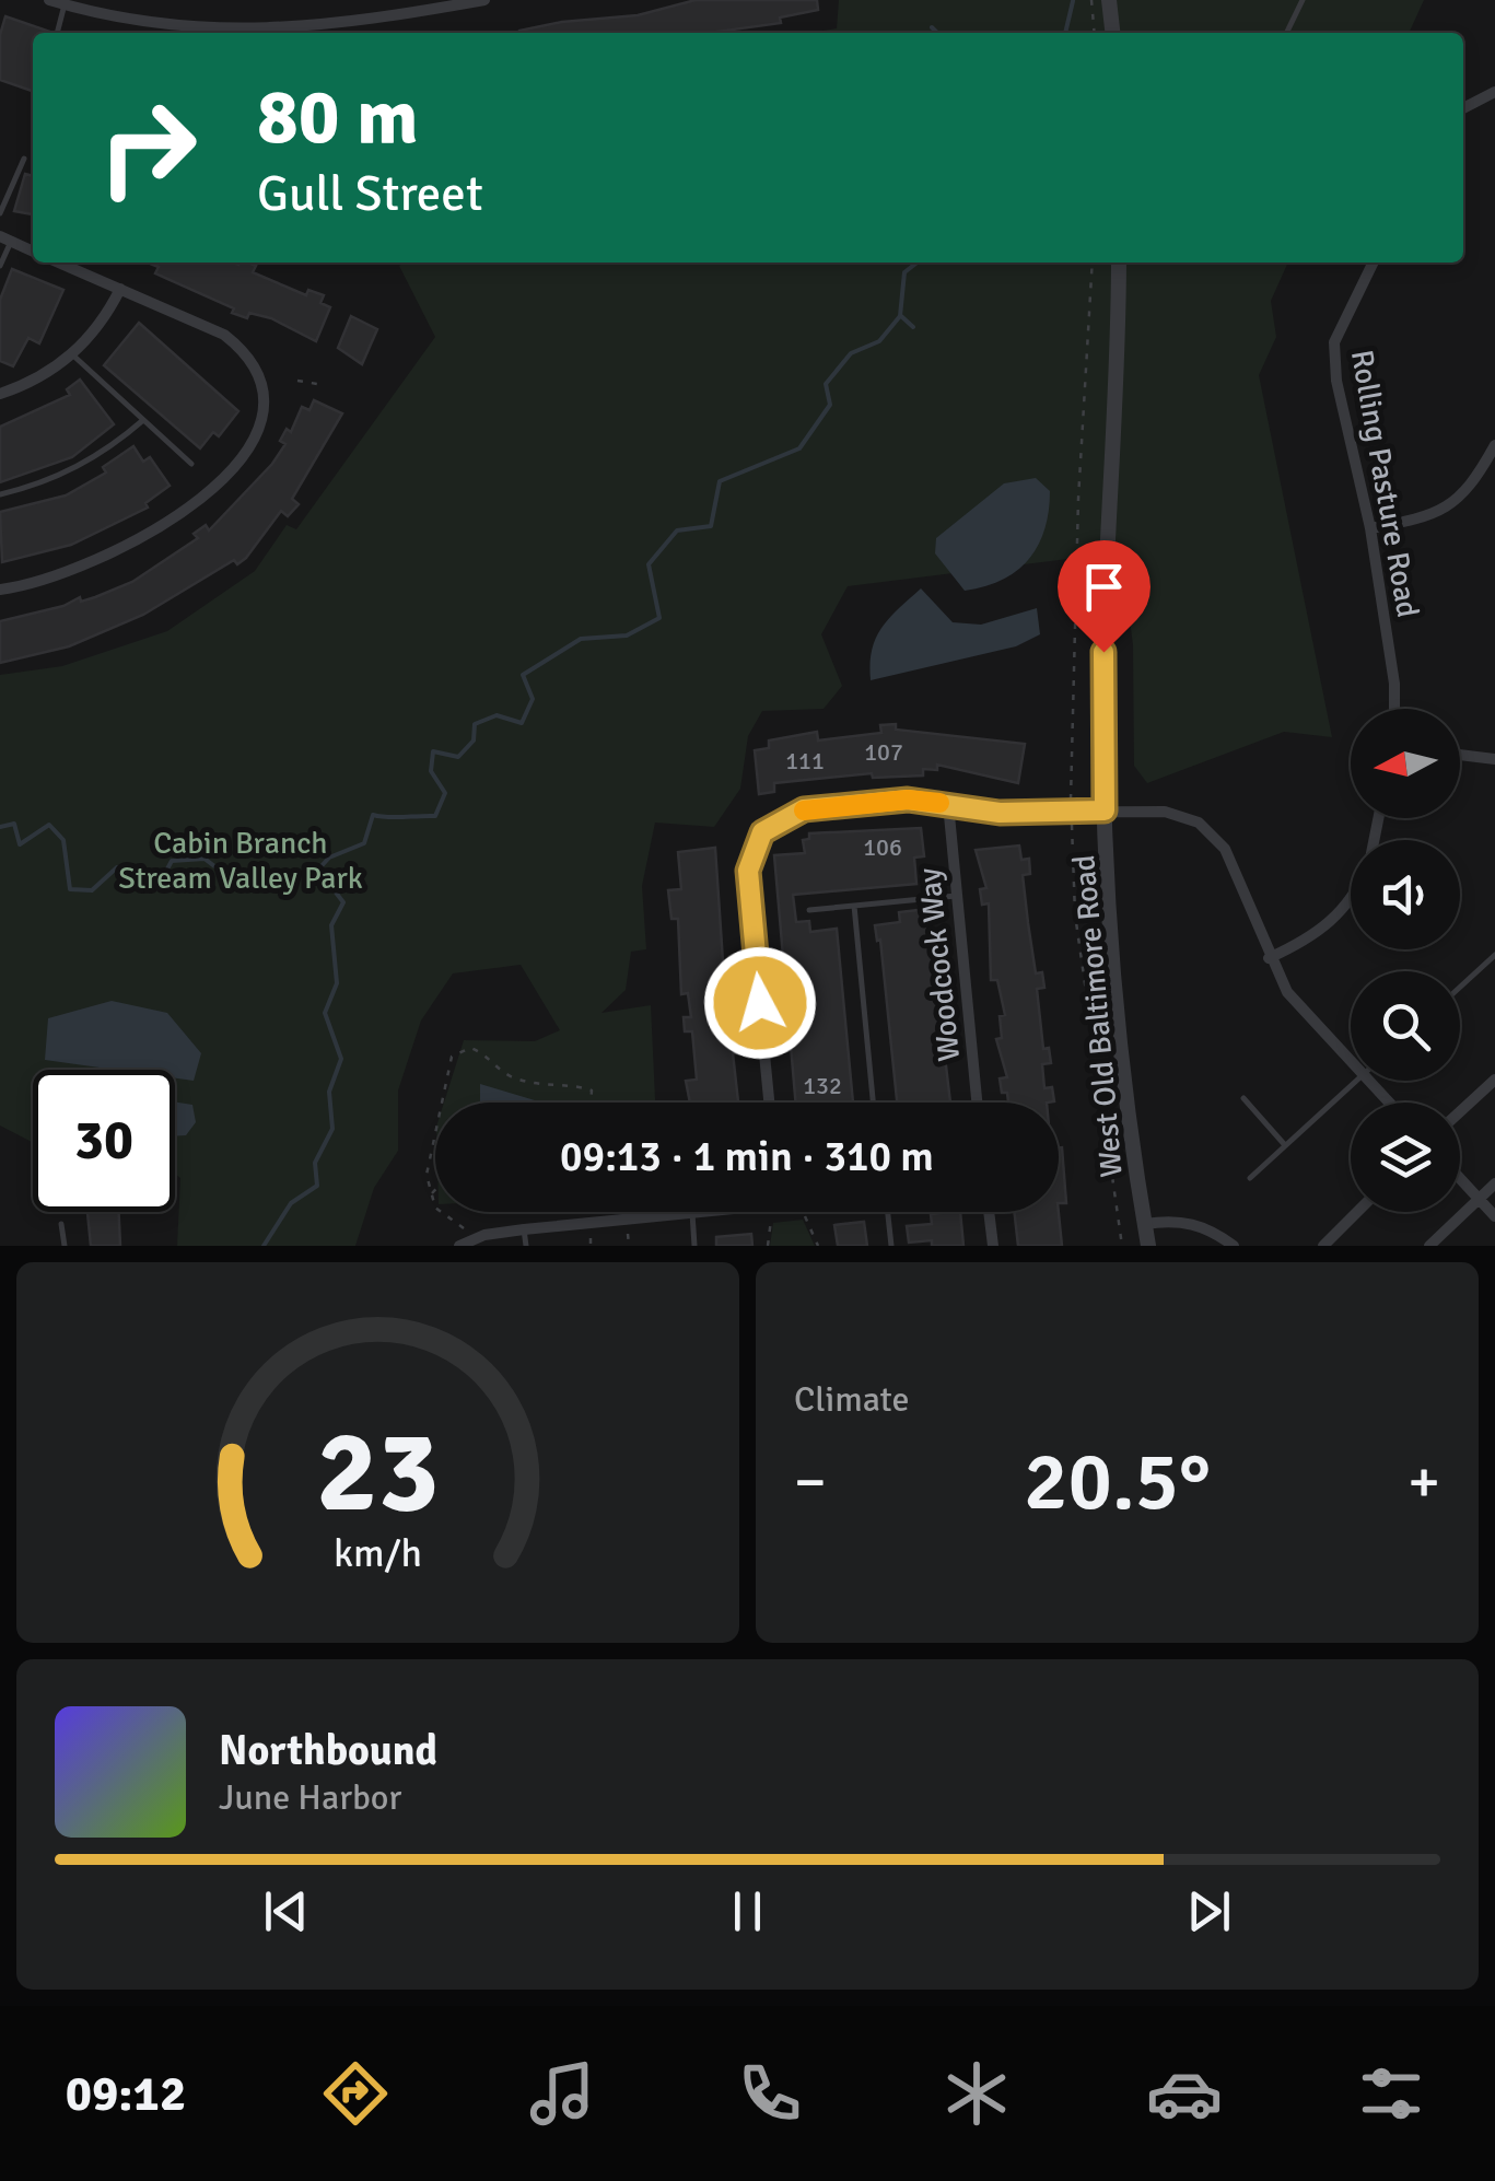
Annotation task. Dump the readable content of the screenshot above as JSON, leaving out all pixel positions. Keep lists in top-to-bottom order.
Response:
{
  "streets": {
    "street": ["Rolling Pasture Road", "Woodcock Way", "West Old Baltimore Road"]
  },
  "parks": ["Cabin Branch Stream Valley Park"],
  "house_numbers": [
    "107",
    "111",
    "106",
    "132"
  ],
  "north": "left",
  "page": {
    "turn": ["80 m", "Gull Street"],
    "limit": "30",
    "trip": "09:13 · 1 min · 310 m",
    "tile": "Climate",
    "heat": ["−", "20.5°", "+"],
    "song": ["Northbound", "June Harbor"],
    "tabs": "09:12",
    "gauge": ["23", "km/h"]
  }
}
